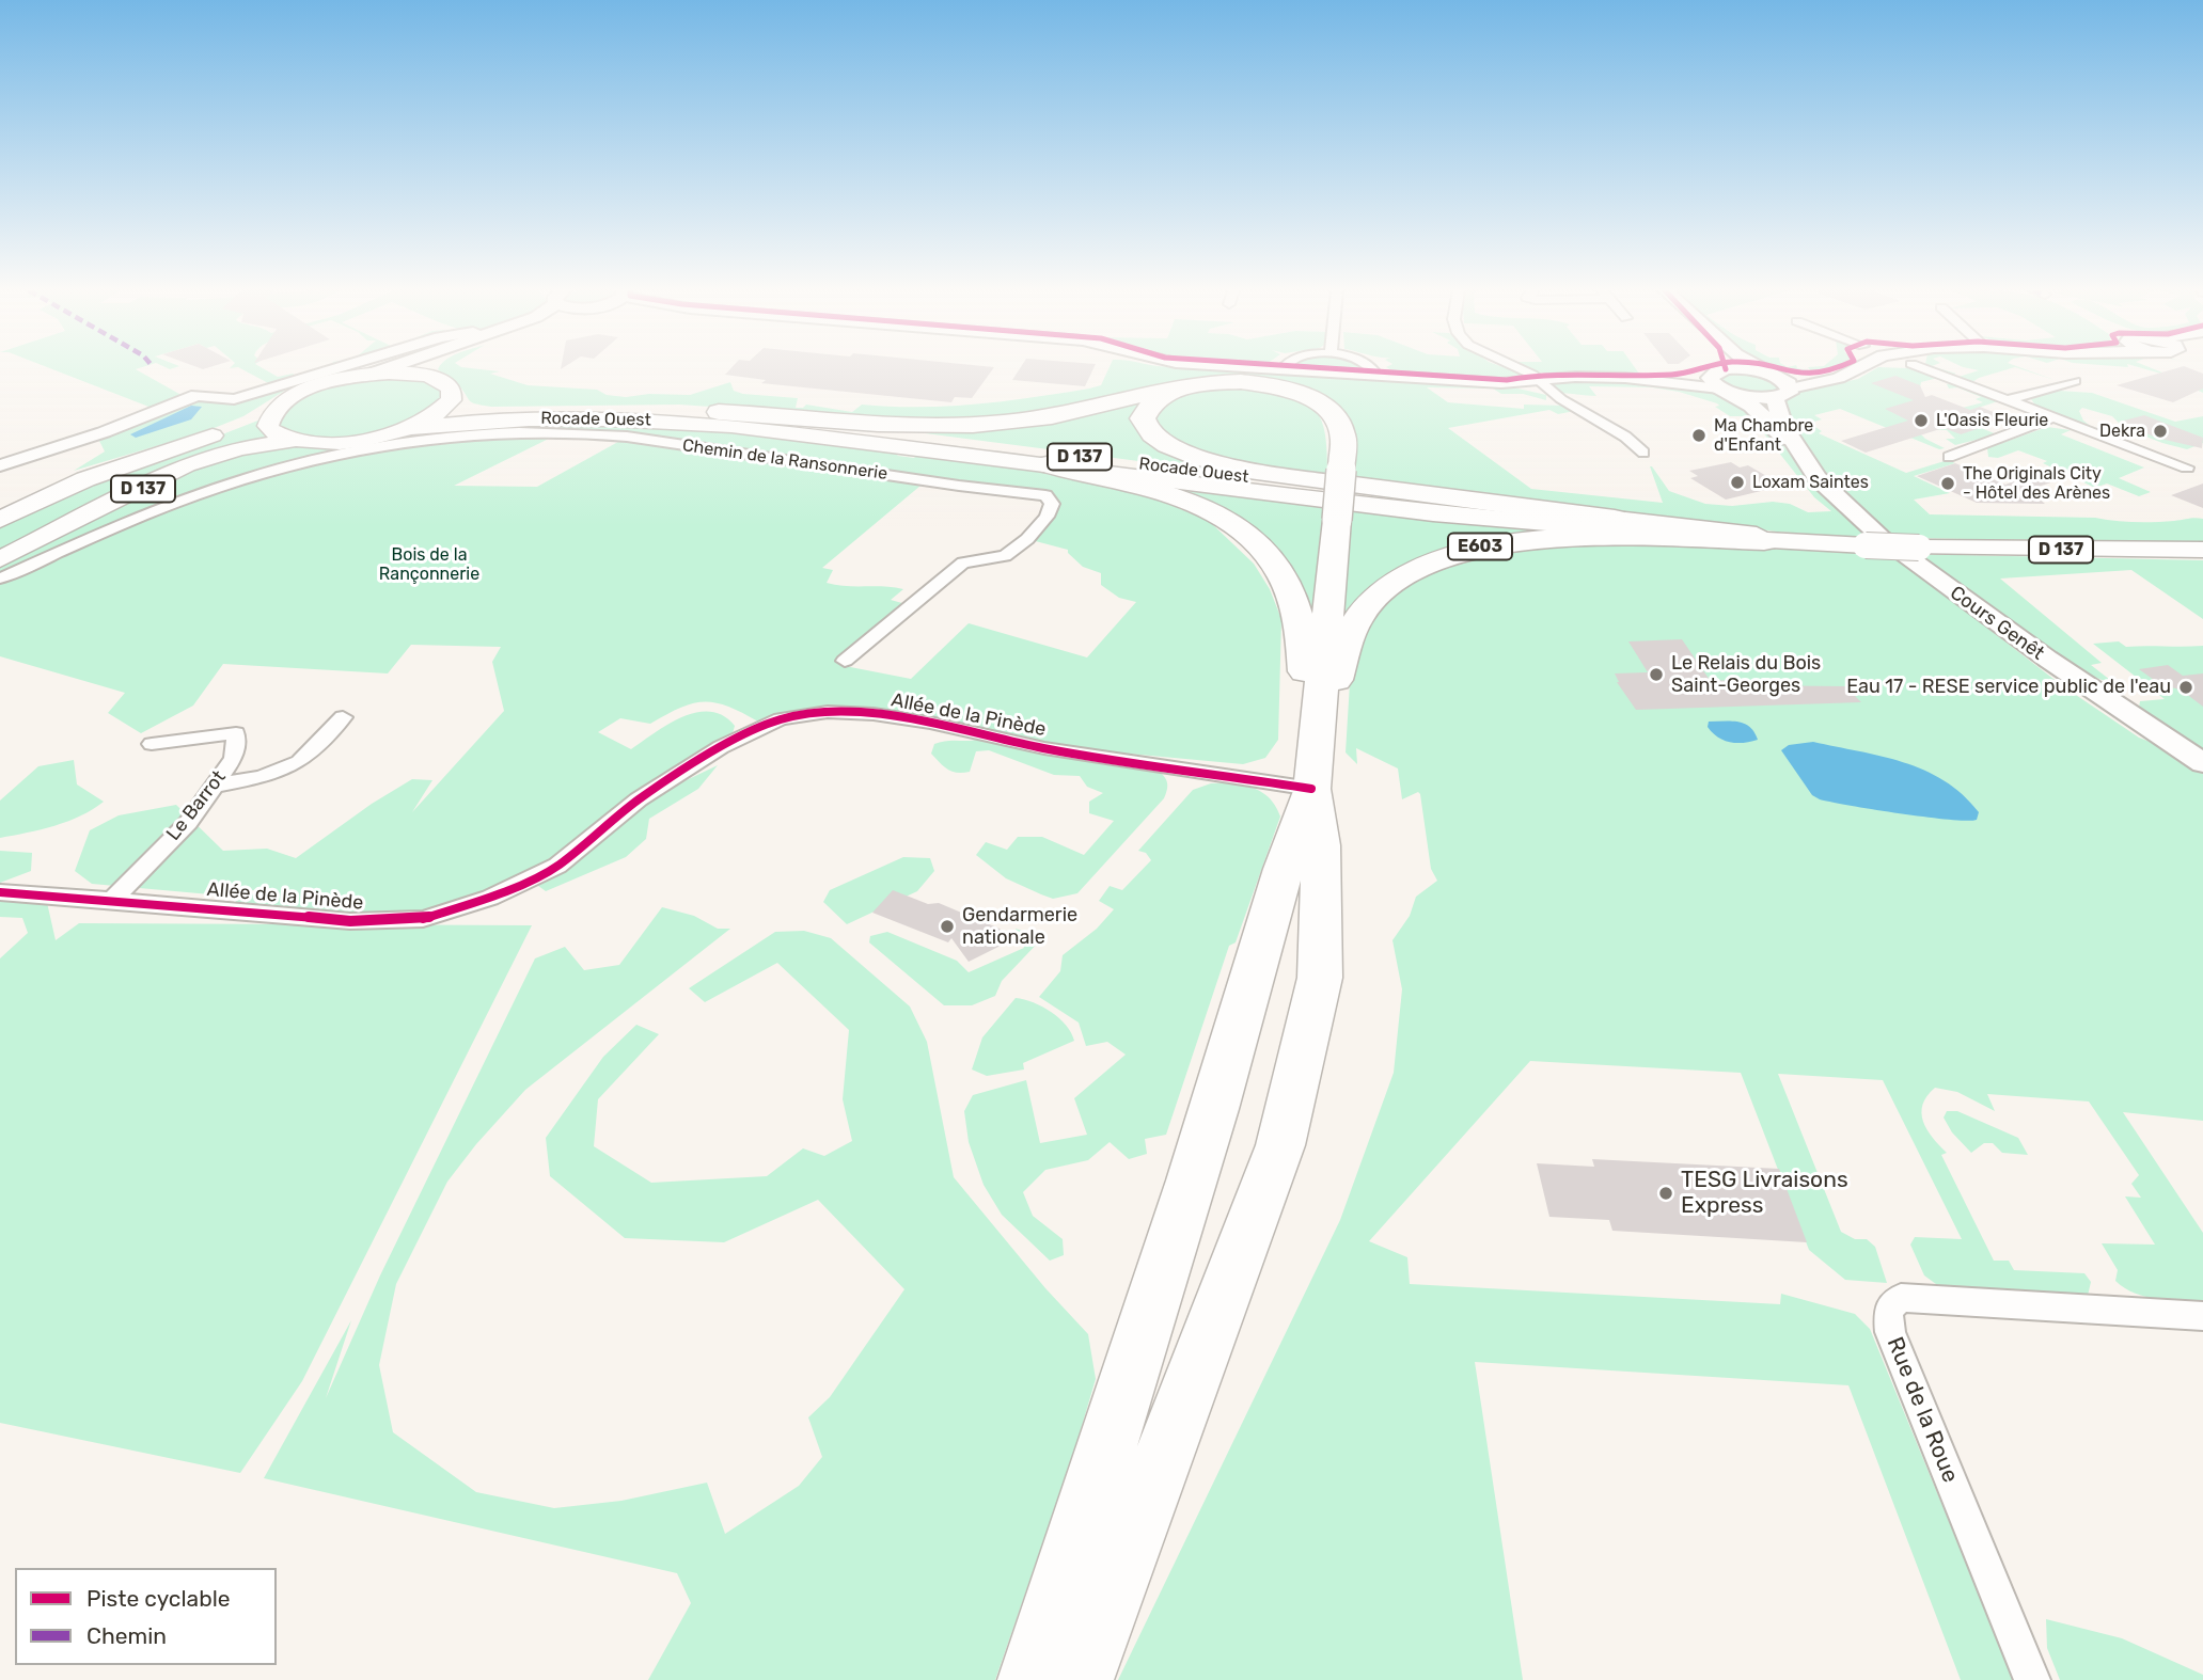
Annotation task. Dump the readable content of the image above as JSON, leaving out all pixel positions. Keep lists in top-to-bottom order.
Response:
{
  "streets": {
    "highway": ["D 137", "E603"],
    "main road": ["Rocade Ouest", "Cours Genêt"],
    "street": [
      "Chemin de la Ransonnerie",
      "Allée de la Pinède",
      "Le Barrot",
      "Rue de la Roue"
    ]
  },
  "crossings": [
    ["Rocade Ouest", "D 137"],
    ["Rocade Ouest", "E603"],
    ["D 137", "E603"],
    ["E603", "Allée de la Pinède"],
    ["Allée de la Pinède", "Le Barrot"]
  ],
  "parks": ["Bois de la Rançonnerie"],
  "places": [
    "L'Oasis Fleurie",
    "Dekra",
    "Ma Chambre d'Enfant",
    "Loxam Saintes",
    "The Originals City - Hôtel des Arènes",
    "Le Relais du Bois Saint-Georges",
    "Eau 17 - RESE service public de l'eau",
    "Gendarmerie nationale",
    "TESG Livraisons Express"
  ],
  "legend": ["Piste cyclable", "Chemin"]
}
